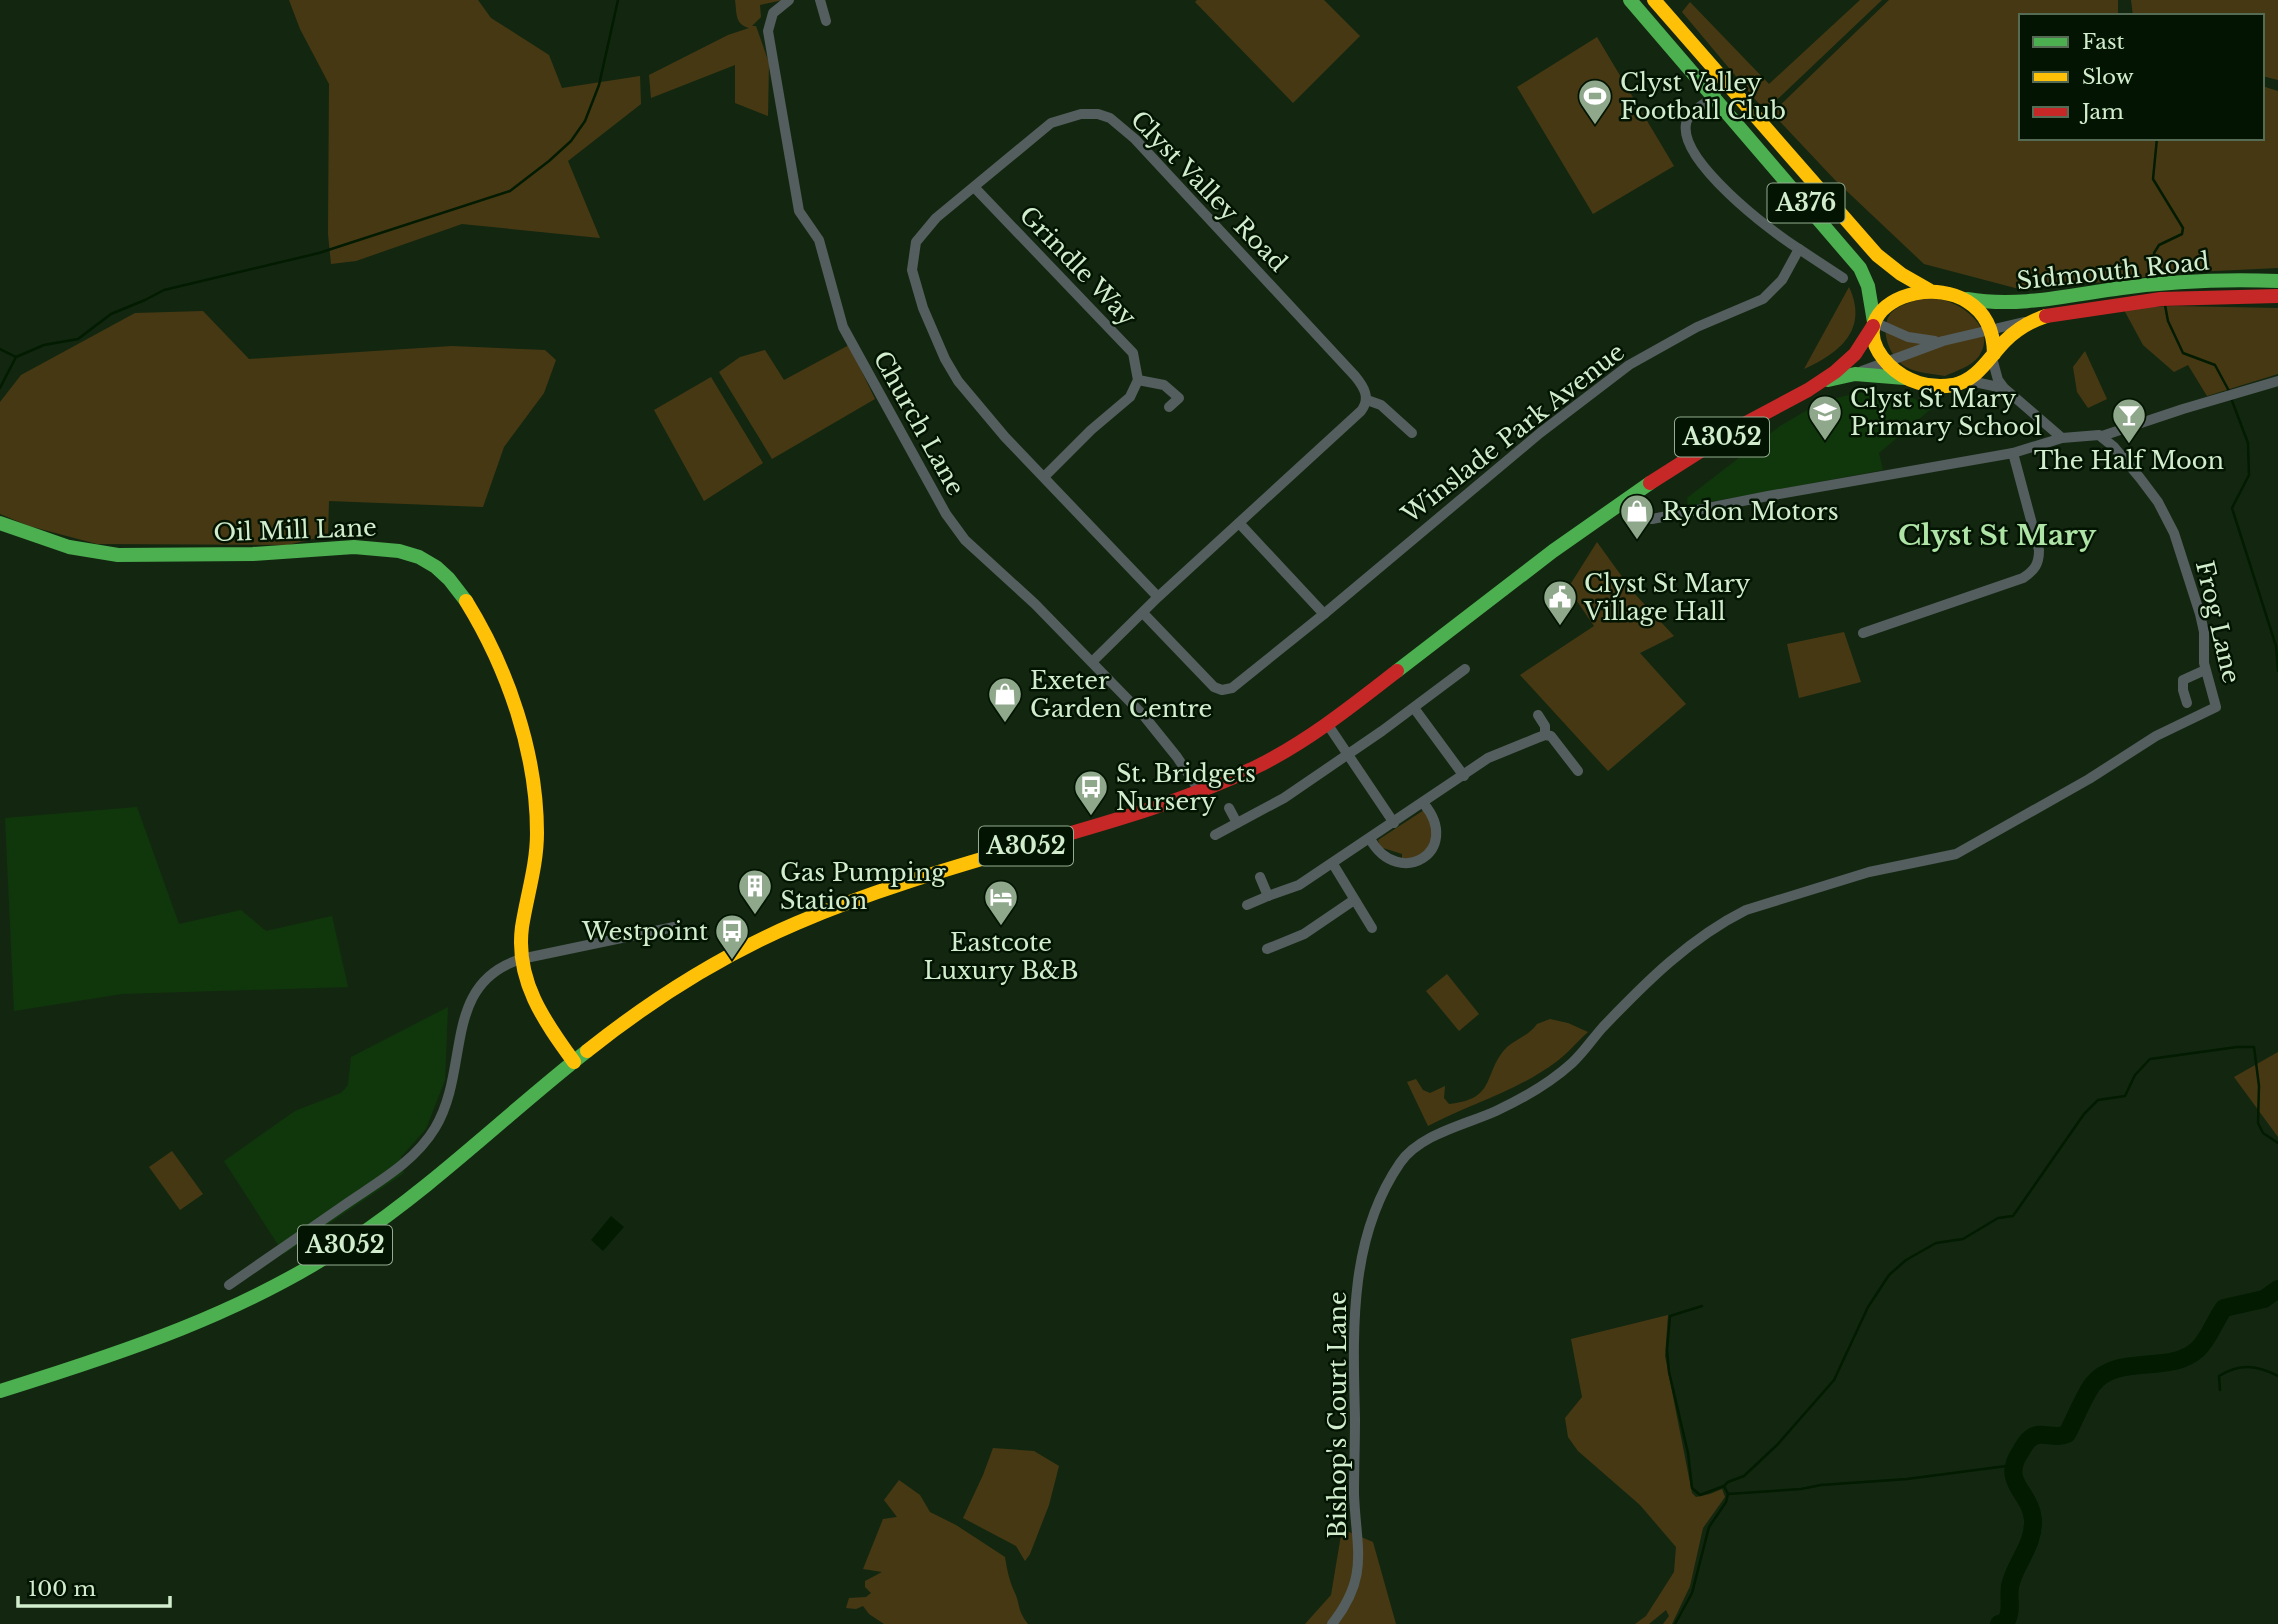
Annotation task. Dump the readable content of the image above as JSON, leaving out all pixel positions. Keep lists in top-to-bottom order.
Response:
{
  "streets": {
    "main road": [
      "A376",
      "Sidmouth Road",
      "A3052",
      "Oil Mill Lane"
    ],
    "street": [
      "Clyst Valley Road",
      "Grindle Way",
      "Church Lane",
      "Winslade Park Avenue",
      "Frog Lane",
      "Bishop's Court Lane"
    ]
  },
  "crossings": [
    ["Clyst Valley Road", "Grindle Way"],
    ["A376", "Sidmouth Road"],
    ["A376", "A3052"],
    ["Church Lane", "A3052"],
    ["A3052", "Oil Mill Lane"],
    ["Frog Lane", "Bishop's Court Lane"]
  ],
  "districts": ["Clyst St Mary"],
  "places": {
    "sports": ["Clyst Valley Football Club"],
    "school or university": ["Clyst St Mary Primary School"],
    "bar": ["The Half Moon"],
    "shop": ["Rydon Motors", "Exeter Garden Centre"],
    "public building": ["Clyst St Mary Village Hall"],
    "bus stop": ["St. Bridgets Nursery", "Westpoint"],
    "building": ["Gas Pumping Station"],
    "hotel": ["Eastcote Luxury B&B"]
  },
  "legend": ["Fast", "Slow", "Jam"],
  "scale_bar": "100 m"
}
